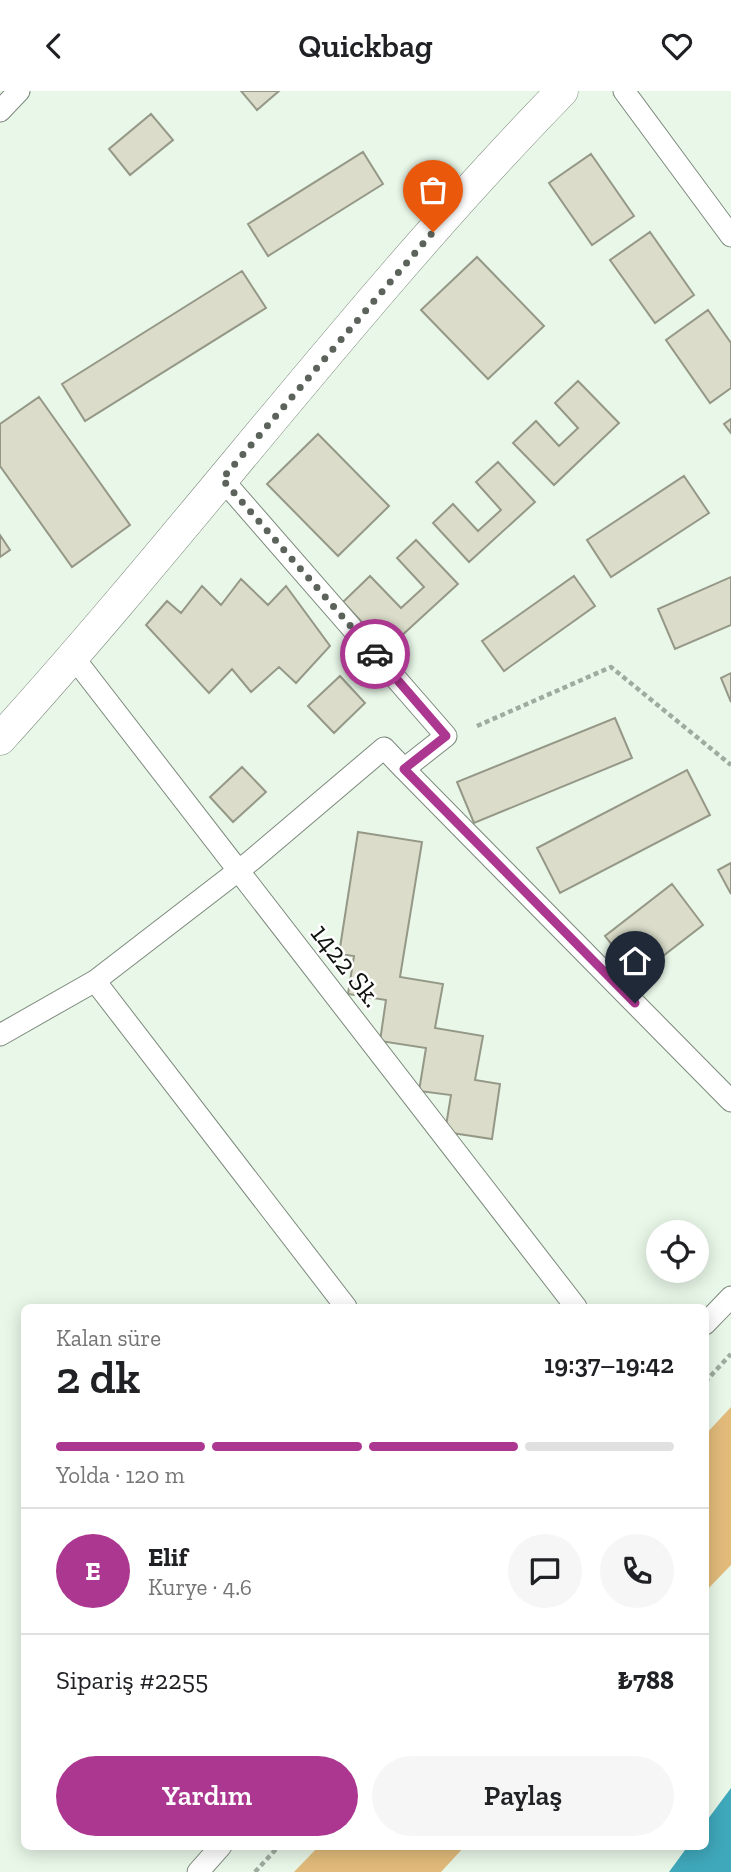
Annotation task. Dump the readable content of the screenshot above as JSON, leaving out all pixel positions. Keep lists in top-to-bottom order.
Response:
{
  "streets": {
    "street": ["1422 Sk."]
  },
  "page": {
    "header": "Quickbag",
    "heading": ["2 dk", "Kalan süre", "19:37–19:42"],
    "panel": [
      "Elif",
      "Kurye · 4.6",
      "Sipariş #2255",
      "₺788"
    ],
    "bar": "Yolda · 120 m",
    "round": "E",
    "buttons": ["Yardım", "Paylaş"]
  }
}
